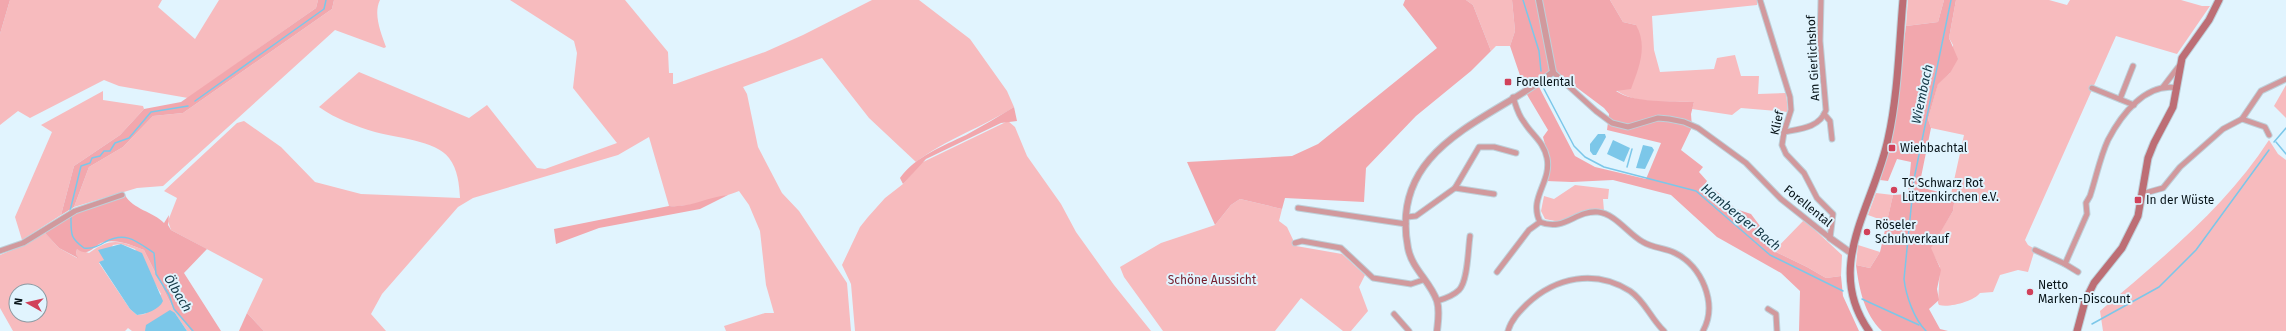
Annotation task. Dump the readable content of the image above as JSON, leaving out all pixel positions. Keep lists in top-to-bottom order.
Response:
{
  "streets": {
    "street": ["Am Gierlichshof", "Klief", "Forellental"]
  },
  "crossings": [
    ["Am Gierlichshof", "Klief"],
    ["Klief", "Forellental"]
  ],
  "water": ["Wiembach", "Hamberger Bach", "Ölbach"],
  "parks": ["Schöne Aussicht"],
  "places": {
    "transit": ["Forellental", "Wiehbachtal", "In der Wüste"],
    "other": ["TC Schwarz Rot Lützenkirchen e.V.", "Röseler Schuhverkauf", "Netto Marken-Discount"]
  },
  "north": "left"
}
